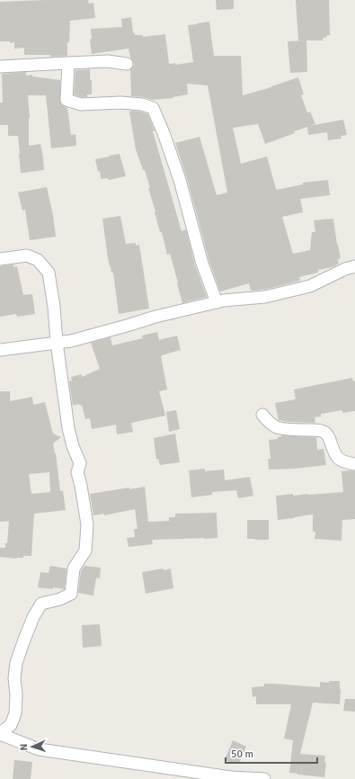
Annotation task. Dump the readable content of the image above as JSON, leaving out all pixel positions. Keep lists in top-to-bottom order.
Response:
{
  "scale_bar": "50 m",
  "north": "left"
}
